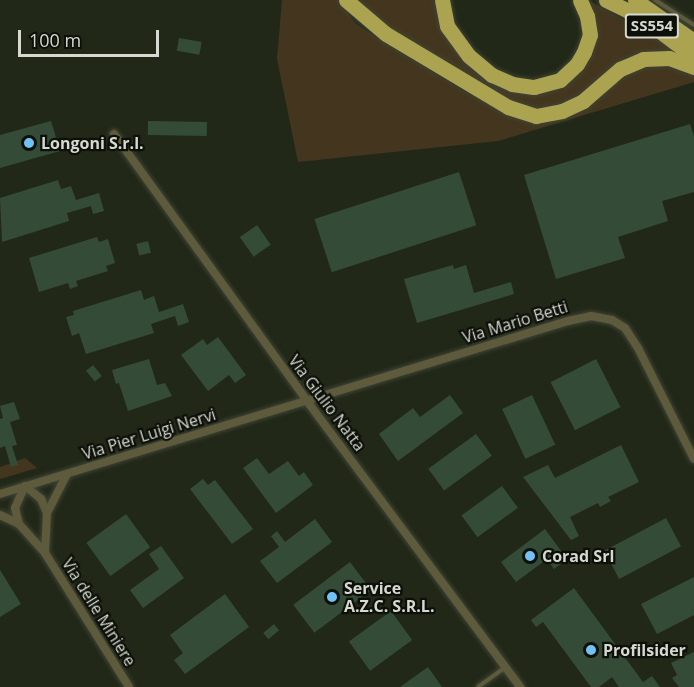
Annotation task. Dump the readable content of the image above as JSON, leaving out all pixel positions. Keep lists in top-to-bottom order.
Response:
{
  "streets": {
    "highway": ["SS554"],
    "street": [
      "Via Mario Betti",
      "Via Giulio Natta",
      "Via Pier Luigi Nervi",
      "Via delle Miniere"
    ]
  },
  "crossings": [
    ["Via Mario Betti", "Via Giulio Natta"],
    ["Via Mario Betti", "Via Pier Luigi Nervi"],
    ["Via Giulio Natta", "Via Pier Luigi Nervi"],
    ["Via Pier Luigi Nervi", "Via delle Miniere"]
  ],
  "places": [
    "Longoni S.r.l.",
    "Corad Srl",
    "Service A.Z.C. S.R.L.",
    "Profilsider"
  ],
  "scale_bar": "100 m"
}
